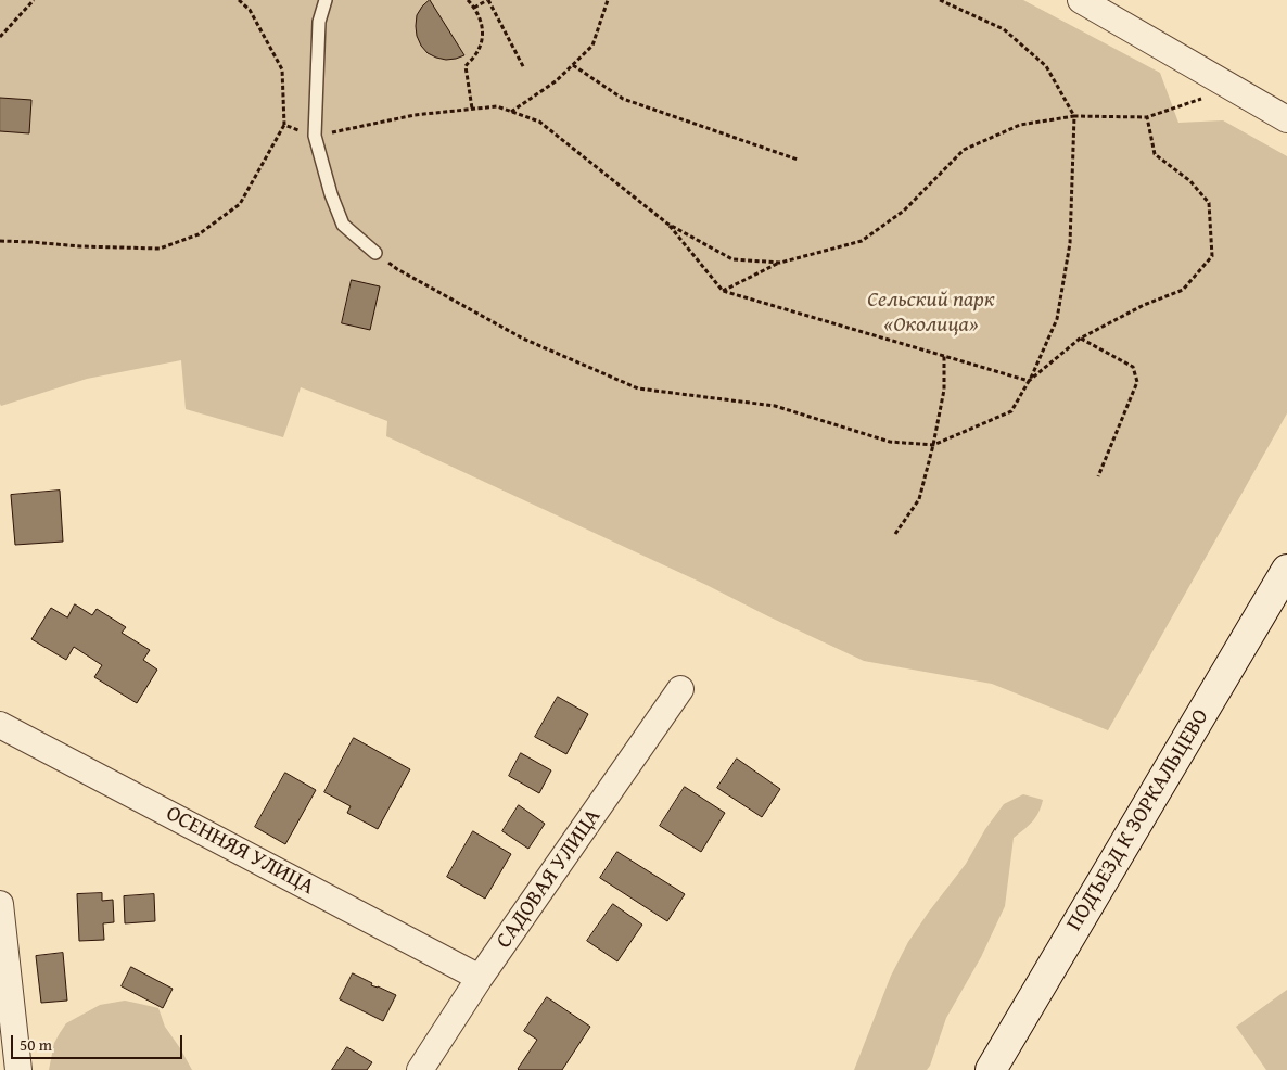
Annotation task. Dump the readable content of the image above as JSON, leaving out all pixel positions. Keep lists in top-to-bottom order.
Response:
{
  "streets": {
    "street": ["ПОДЪЕЗД К ЗОРКАЛЬЦЕВО", "ОСЕННЯЯ УЛИЦА", "САДОВАЯ УЛИЦА"]
  },
  "crossings": [
    ["ОСЕННЯЯ УЛИЦА", "САДОВАЯ УЛИЦА"]
  ],
  "parks": ["Сельский парк «Околица»"],
  "scale_bar": "50 m"
}
